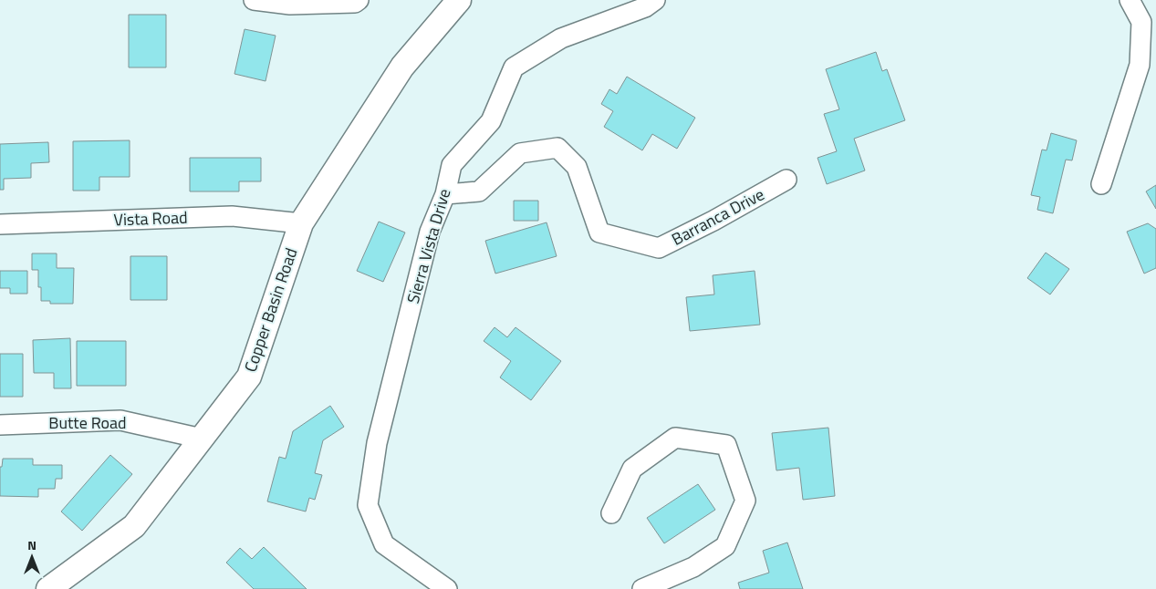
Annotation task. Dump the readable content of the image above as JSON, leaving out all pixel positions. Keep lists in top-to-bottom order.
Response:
{
  "streets": {
    "street": [
      "Barranca Drive",
      "Vista Road",
      "Sierra Vista Drive",
      "Copper Basin Road",
      "Butte Road"
    ]
  },
  "crossings": [
    ["Barranca Drive", "Sierra Vista Drive"],
    ["Vista Road", "Copper Basin Road"],
    ["Copper Basin Road", "Butte Road"]
  ],
  "north": "top"
}
